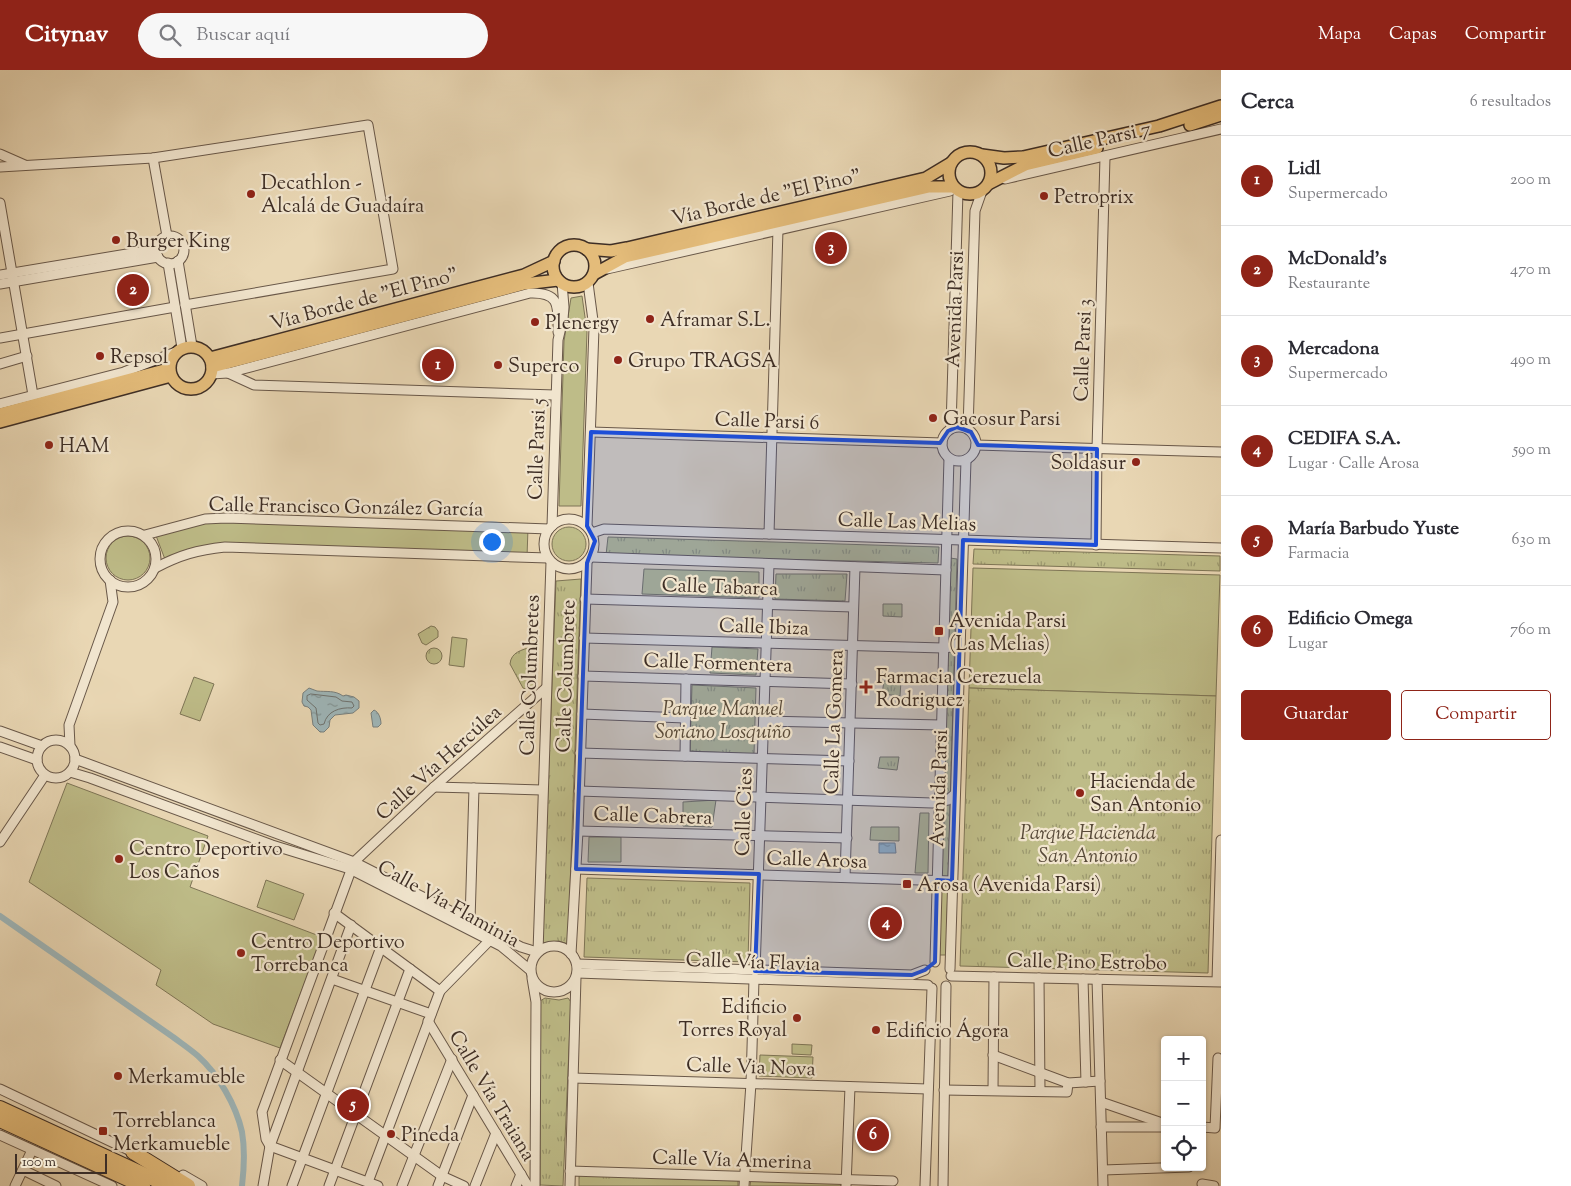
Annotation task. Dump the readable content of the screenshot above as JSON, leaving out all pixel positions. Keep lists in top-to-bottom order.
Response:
{
  "streets": {
    "main road": ["Vía Borde de \"El Pino\""],
    "street": [
      "Calle Parsi 7",
      "Avenida Parsi",
      "Calle Parsi 3",
      "Calle Parsi 6",
      "Calle Parsi 5",
      "Calle Francisco González García",
      "Calle Las Melias",
      "Calle Tabarca",
      "Calle Ibiza",
      "Calle Formentera",
      "Calle Columbretes",
      "Calle Columbrete",
      "Calle La Gomera",
      "Calle Vía Hercúlea",
      "Calle Cies",
      "Calle Cabrera",
      "Calle Arosa",
      "Calle Vía Flaminia",
      "Calle Vía Flavia",
      "Calle Pino Estrobo",
      "Calle Via Nova",
      "Calle Vía Traiana",
      "Calle Vía Amerina"
    ]
  },
  "crossings": [
    ["Calle Parsi 7", "Vía Borde de \"El Pino\""],
    ["Calle Parsi 7", "Avenida Parsi"],
    ["Calle Parsi 7", "Calle Parsi 3"],
    ["Vía Borde de \"El Pino\"", "Avenida Parsi"],
    ["Vía Borde de \"El Pino\"", "Calle Parsi 5"],
    ["Avenida Parsi", "Calle Parsi 6"],
    ["Avenida Parsi", "Calle Las Melias"],
    ["Avenida Parsi", "Calle Ibiza"],
    ["Avenida Parsi", "Calle Arosa"],
    ["Avenida Parsi", "Calle Vía Flavia"],
    ["Avenida Parsi", "Calle Pino Estrobo"],
    ["Calle Parsi 3", "Calle Las Melias"],
    ["Calle Parsi 5", "Calle Francisco González García"],
    ["Calle Parsi 5", "Calle Las Melias"],
    ["Calle Parsi 5", "Calle Columbretes"],
    ["Calle Parsi 5", "Calle Columbrete"],
    ["Calle Francisco González García", "Calle Las Melias"],
    ["Calle Francisco González García", "Calle Columbretes"],
    ["Calle Francisco González García", "Calle Columbrete"],
    ["Calle Las Melias", "Calle Columbretes"],
    ["Calle Las Melias", "Calle Columbrete"],
    ["Calle Tabarca", "Calle Columbrete"],
    ["Calle Tabarca", "Calle La Gomera"],
    ["Calle Tabarca", "Calle Cies"],
    ["Calle Ibiza", "Calle Columbrete"],
    ["Calle Ibiza", "Calle La Gomera"],
    ["Calle Ibiza", "Calle Cies"],
    ["Calle Formentera", "Calle Columbrete"],
    ["Calle Formentera", "Calle La Gomera"],
    ["Calle Formentera", "Calle Cies"],
    ["Calle Columbretes", "Calle Columbrete"],
    ["Calle Columbretes", "Calle Vía Hercúlea"],
    ["Calle Columbretes", "Calle Vía Flaminia"],
    ["Calle Columbretes", "Calle Vía Flavia"],
    ["Calle Columbrete", "Calle Cabrera"],
    ["Calle Columbrete", "Calle Arosa"],
    ["Calle Columbrete", "Calle Vía Flaminia"],
    ["Calle Columbrete", "Calle Vía Flavia"],
    ["Calle La Gomera", "Calle Cabrera"],
    ["Calle La Gomera", "Calle Arosa"],
    ["Calle Vía Hercúlea", "Calle Vía Flaminia"],
    ["Calle Cies", "Calle Cabrera"],
    ["Calle Cies", "Calle Arosa"],
    ["Calle Cies", "Calle Vía Flavia"],
    ["Calle Cies", "Calle Via Nova"],
    ["Calle Cies", "Calle Vía Amerina"],
    ["Calle Vía Flaminia", "Calle Vía Flavia"],
    ["Calle Vía Flavia", "Calle Pino Estrobo"]
  ],
  "parks": ["Parque Manuel Soriano Losquiño", "Parque Hacienda San Antonio"],
  "places": {
    "other": [
      "Decathlon - Alcalá de Guadaíra",
      "Petroprix",
      "Burger King",
      "Aframar S.L.",
      "Plenergy",
      "Repsol",
      "Grupo TRAGSA",
      "Superco",
      "Gacosur Parsi",
      "HAM",
      "Soldasur",
      "Hacienda de San Antonio",
      "Centro Deportivo Los Caños",
      "Centro Deportivo Torrebanca",
      "Edificio Torres Royal",
      "Edificio Ágora",
      "Merkamueble",
      "Pineda"
    ],
    "transit": ["Avenida Parsi (Las Melias)", "Arosa (Avenida Parsi)", "Torreblanca Merkamueble"],
    "health": ["Farmacia Cerezuela Rodriguez"]
  },
  "scale_bar": "100 m",
  "page": {
    "header": "Citynav",
    "search": "Buscar aquí",
    "nav": ["Mapa", "Capas", "Compartir"],
    "heading": ["Cerca", "6 resultados"],
    "list": [
      {
        "mark": "1",
        "name": "Lidl",
        "note": "Supermercado",
        "value": "200 m"
      },
      {
        "mark": "2",
        "name": "McDonald's",
        "note": "Restaurante",
        "value": "470 m"
      },
      {
        "mark": "3",
        "name": "Mercadona",
        "note": "Supermercado",
        "value": "490 m"
      },
      {
        "mark": "4",
        "name": "CEDIFA S.A.",
        "note": "Lugar · Calle Arosa",
        "value": "590 m"
      },
      {
        "mark": "5",
        "name": "María Barbudo Yuste",
        "note": "Farmacia",
        "value": "630 m"
      },
      {
        "mark": "6",
        "name": "Edificio Omega",
        "note": "Lugar",
        "value": "760 m"
      }
    ],
    "pins": [
      "3",
      "2",
      "1",
      "4",
      "5",
      "6"
    ],
    "buttons": ["Guardar", "Compartir"],
    "map_buttons": ["+", "−"],
    "scale": "100 m"
  }
}
